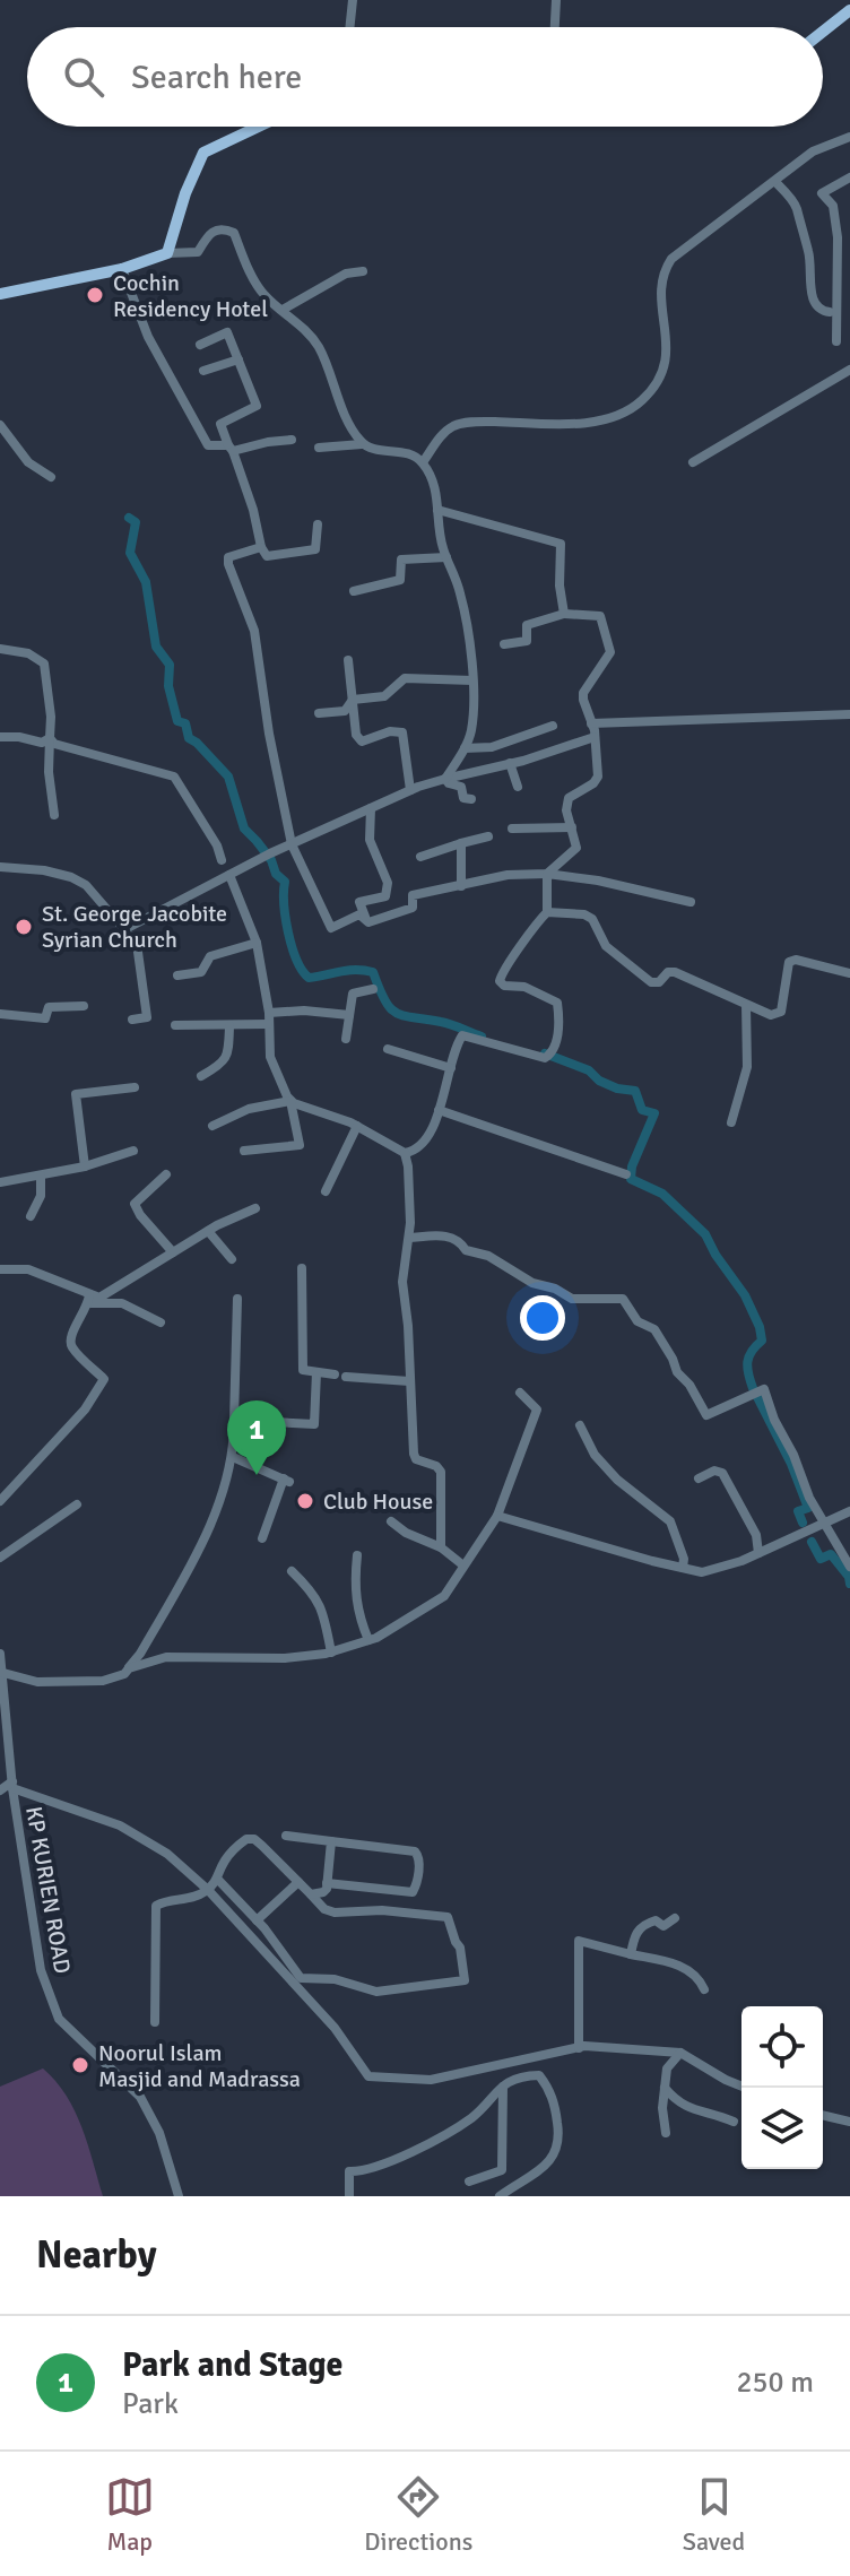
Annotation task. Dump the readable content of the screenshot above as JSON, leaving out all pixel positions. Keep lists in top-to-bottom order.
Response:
{
  "streets": {
    "street": ["KP KURIEN ROAD"]
  },
  "places": [
    "Cochin Residency Hotel",
    "St. George Jacobite Syrian Church",
    "Club House",
    "Noorul Islam Masjid and Madrassa"
  ],
  "page": {
    "search": "Search here",
    "pins": "1",
    "heading": "Nearby",
    "list": [
      {
        "mark": "1",
        "name": "Park and Stage",
        "note": "Park",
        "value": "250 m"
      }
    ],
    "nav": ["Map", "Directions", "Saved"]
  }
}
